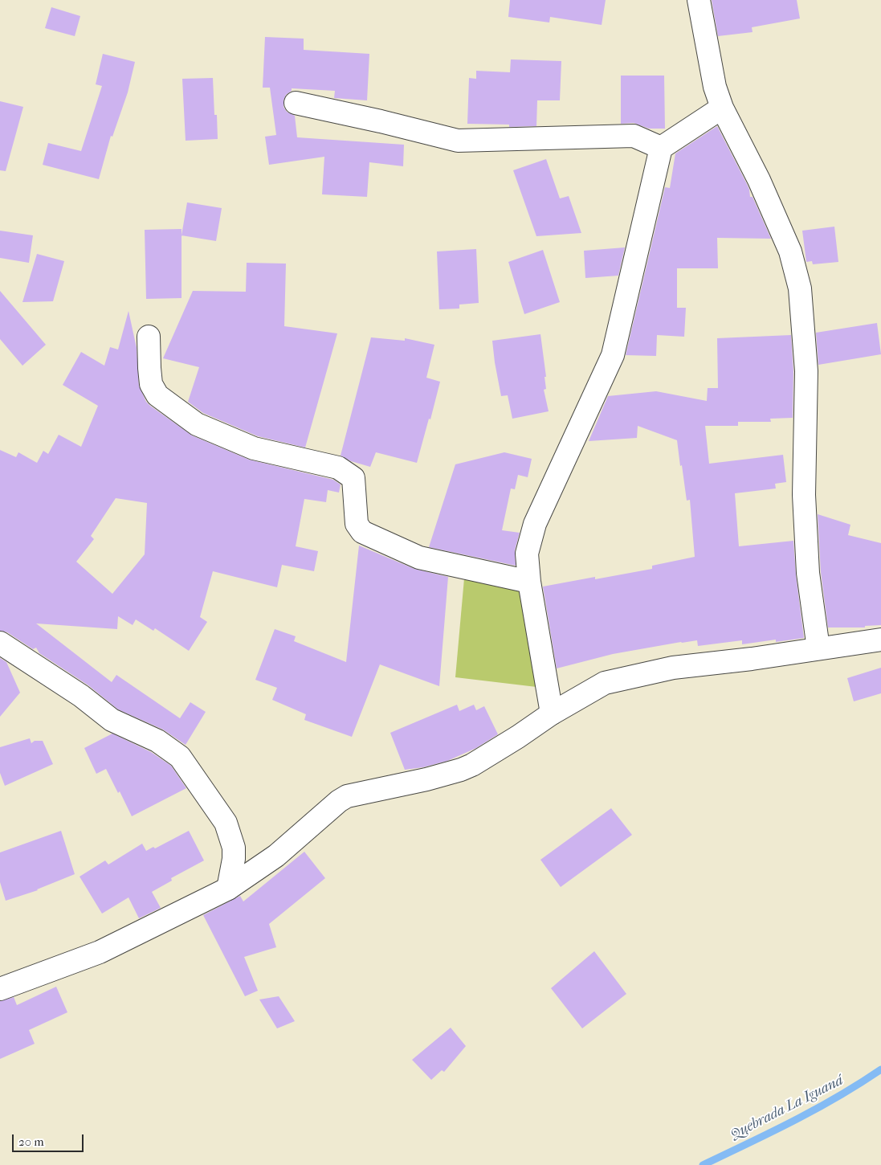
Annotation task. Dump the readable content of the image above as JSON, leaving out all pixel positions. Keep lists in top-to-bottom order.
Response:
{
  "water": ["Quebrada La Iguaná"],
  "scale_bar": "20 m"
}
